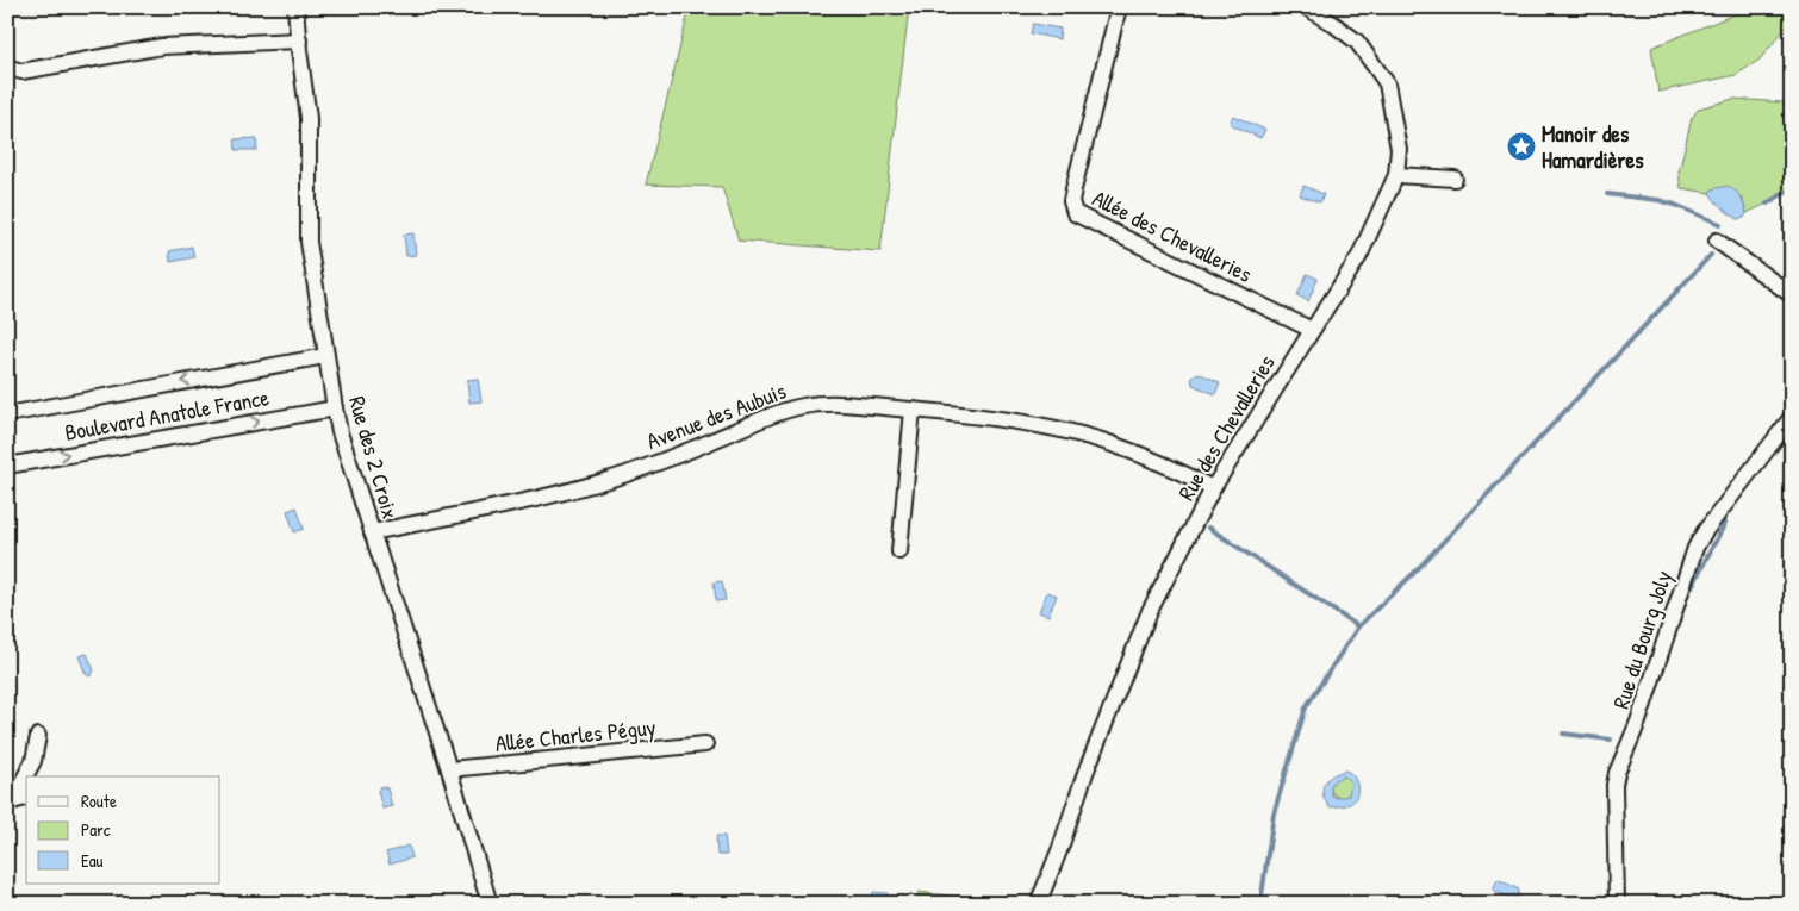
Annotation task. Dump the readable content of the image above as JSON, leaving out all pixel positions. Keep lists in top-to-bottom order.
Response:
{
  "streets": {
    "street": [
      "Allée des Chevalleries",
      "Boulevard Anatole France",
      "Avenue des Aubuis",
      "Rue des Chevalleries",
      "Rue des 2 Croix",
      "Rue du Bourg Joly",
      "Allée Charles Péguy"
    ]
  },
  "crossings": [
    ["Allée des Chevalleries", "Rue des Chevalleries"],
    ["Boulevard Anatole France", "Rue des 2 Croix"],
    ["Avenue des Aubuis", "Rue des Chevalleries"],
    ["Avenue des Aubuis", "Rue des 2 Croix"],
    ["Rue des 2 Croix", "Allée Charles Péguy"]
  ],
  "places": {
    "place": ["Manoir des Hamardières"]
  },
  "legend": ["Route", "Parc", "Eau"]
}
